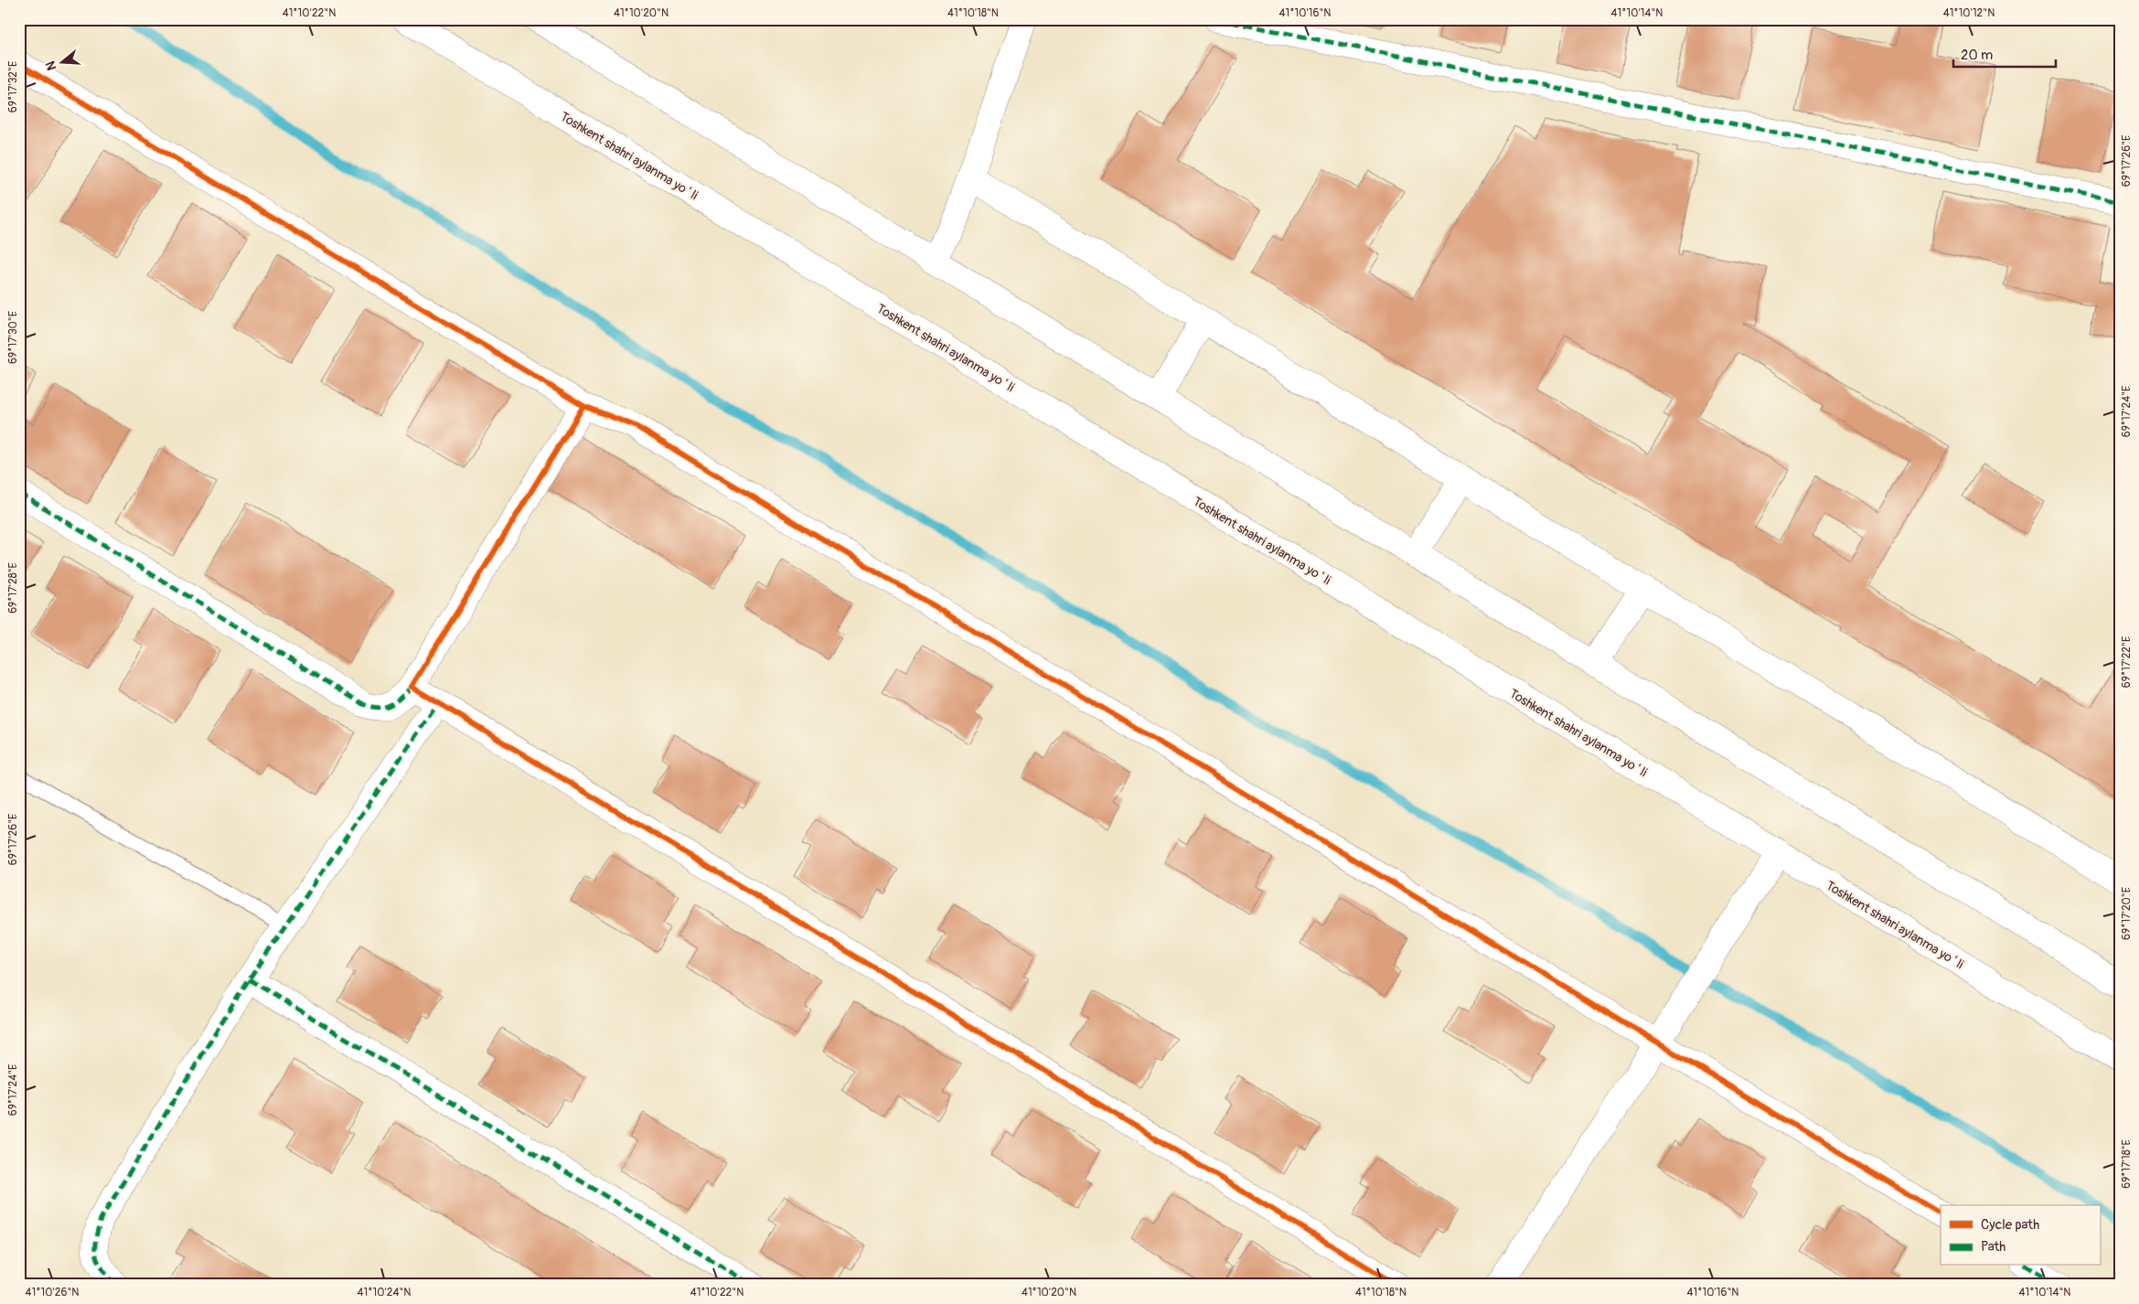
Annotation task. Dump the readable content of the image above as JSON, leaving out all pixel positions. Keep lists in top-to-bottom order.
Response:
{
  "streets": {
    "main road": ["Toshkent shahri aylanma yoʻli"]
  },
  "legend": ["Cycle path", "Path"],
  "scale_bar": "20 m",
  "north": "left",
  "coordinates": [
    "41°10'22\"N",
    "41°10'20\"N",
    "41°10'18\"N",
    "41°10'16\"N",
    "41°10'14\"N",
    "41°10'12\"N",
    "69°17'32\"E",
    "69°17'26\"E",
    "69°17'30\"E",
    "69°17'24\"E",
    "69°17'28\"E",
    "69°17'22\"E",
    "69°17'20\"E",
    "69°17'18\"E",
    "41°10'26\"N",
    "41°10'24\"N"
  ]
}
